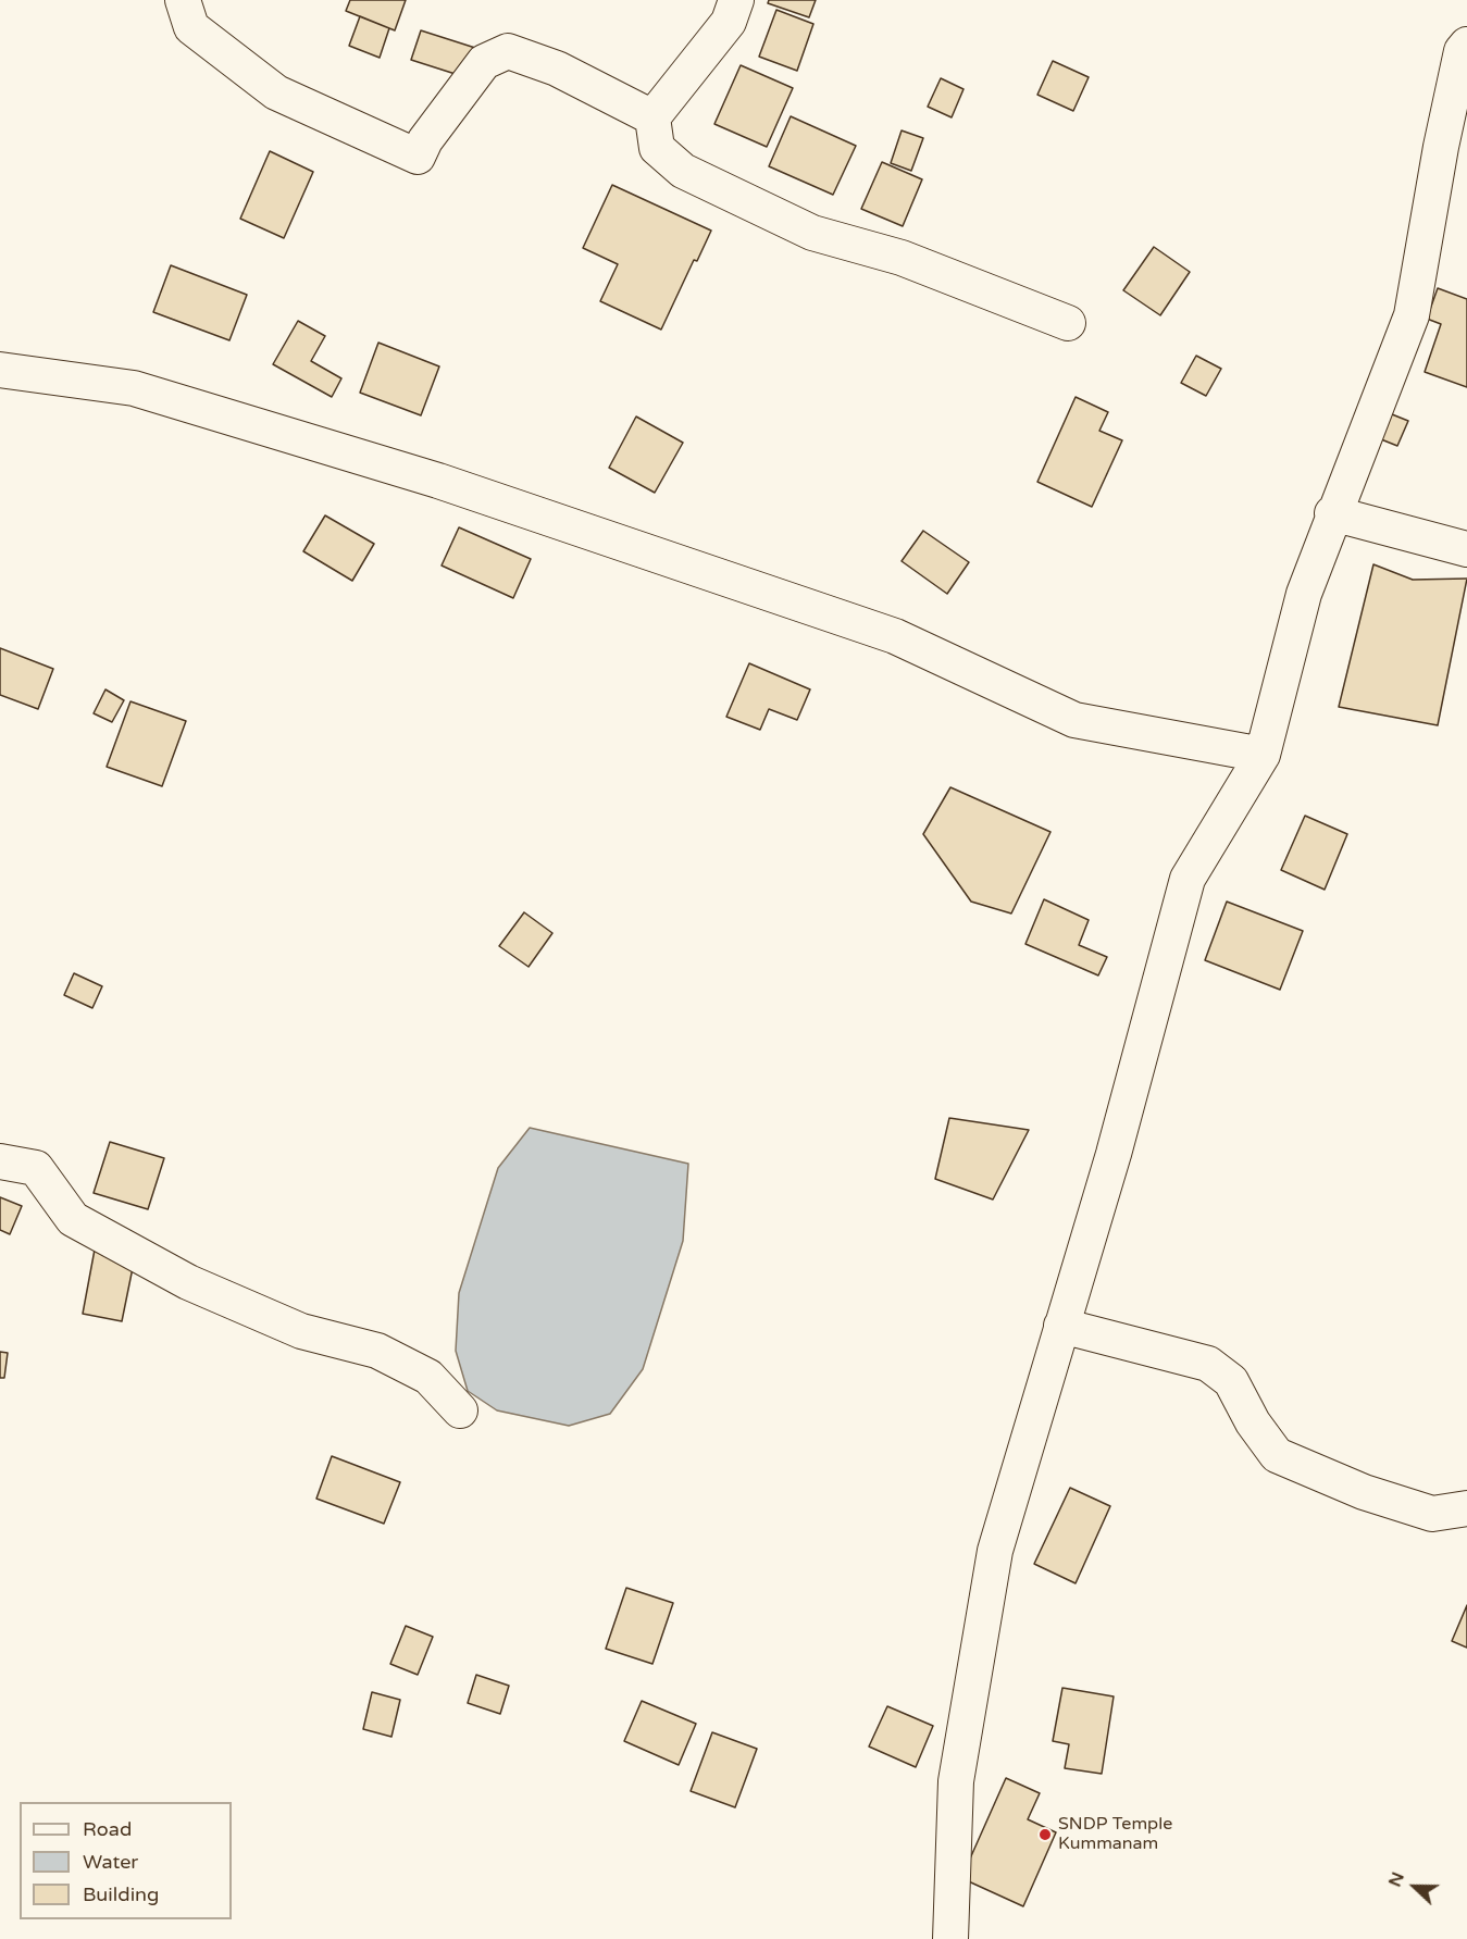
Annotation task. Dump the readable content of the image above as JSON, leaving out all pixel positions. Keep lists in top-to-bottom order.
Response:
{
  "places": ["SNDP Temple Kummanam"],
  "legend": ["Road", "Water", "Building"],
  "north": "left"
}
